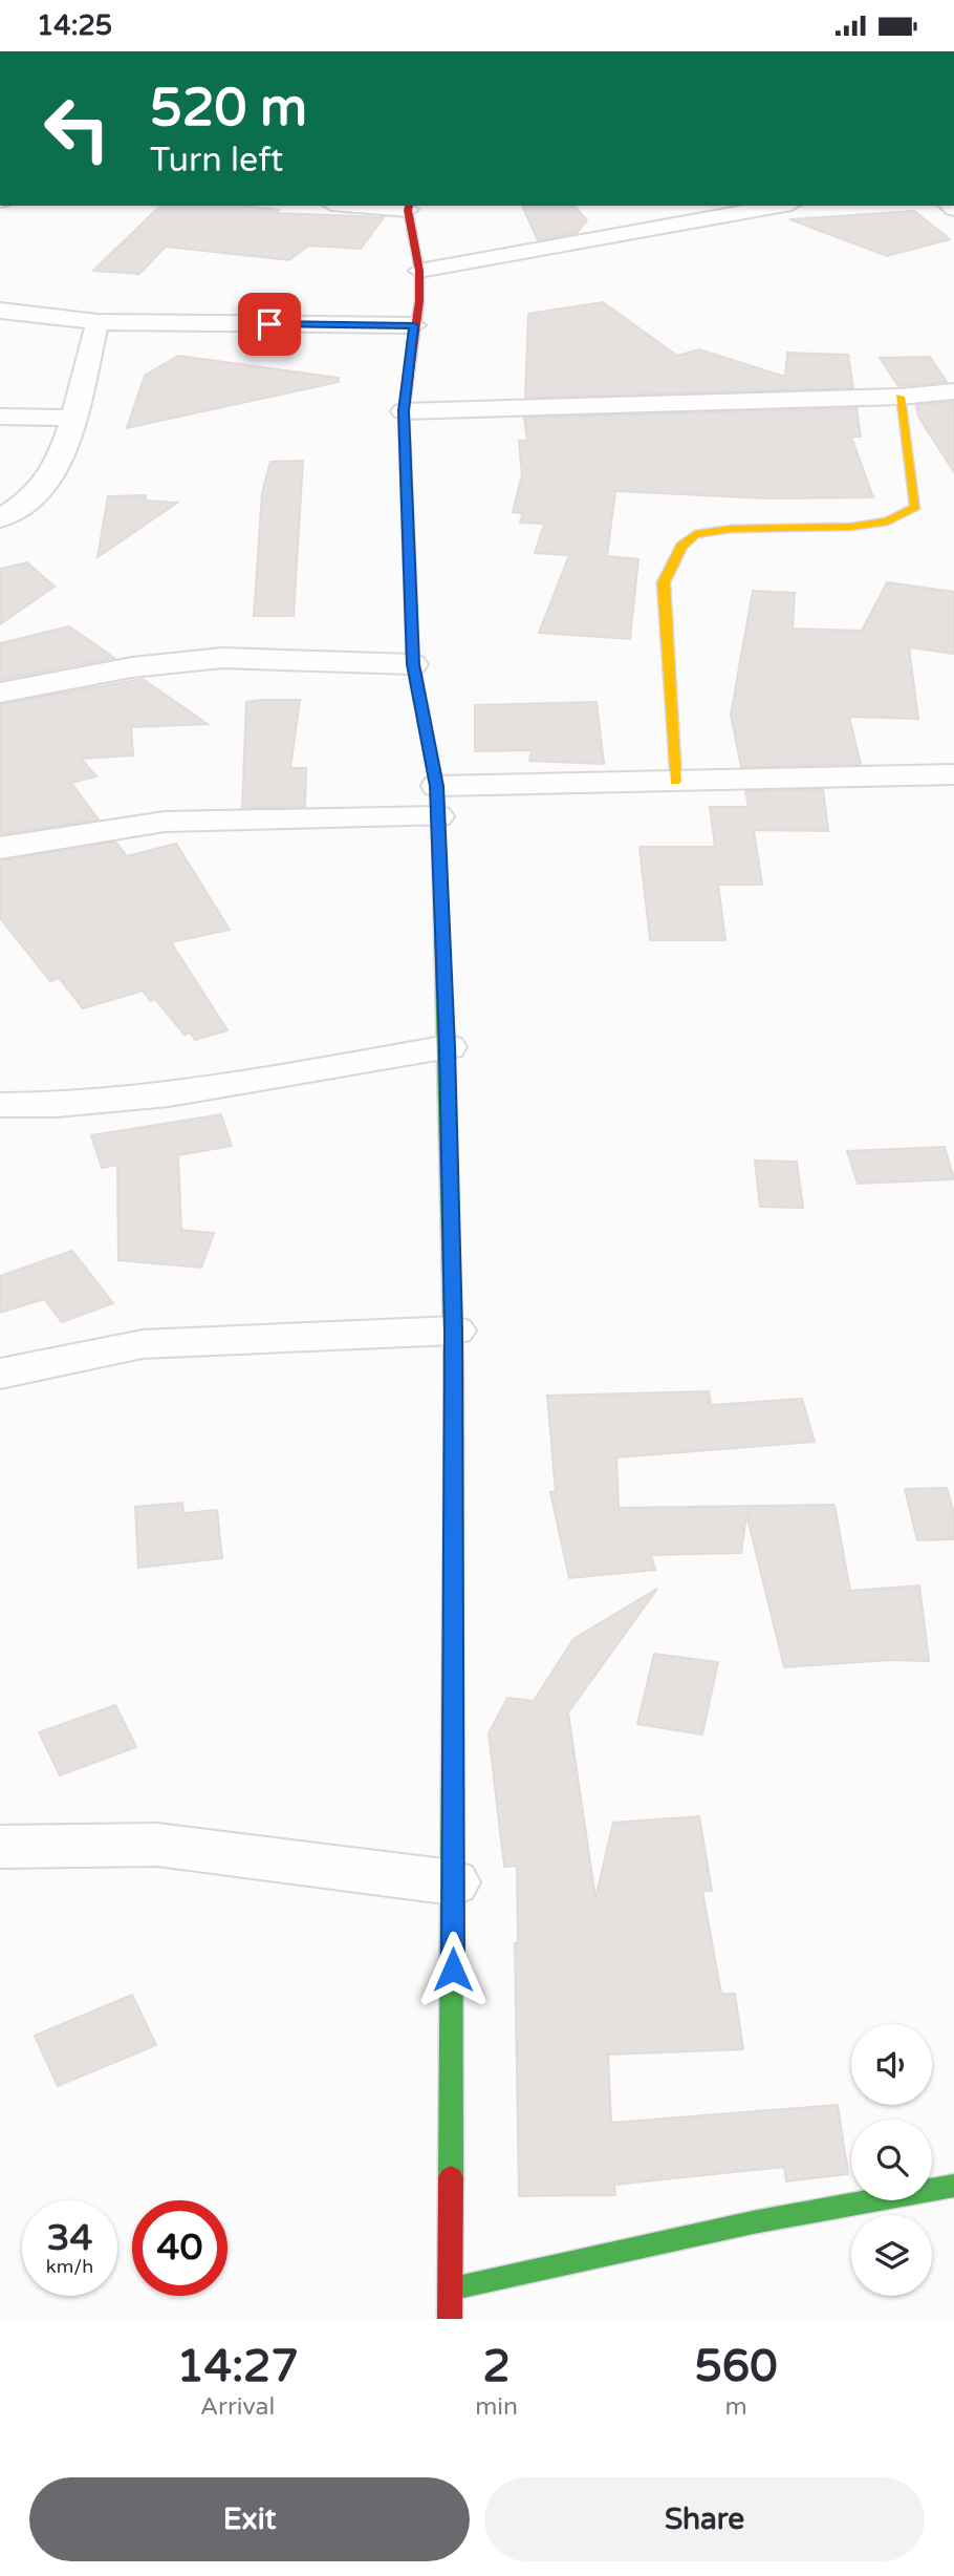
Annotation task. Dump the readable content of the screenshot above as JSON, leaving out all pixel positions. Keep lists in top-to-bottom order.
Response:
{
  "page": {
    "status": "14:25",
    "turn": ["520 m", "Turn left"],
    "speed": "34 km/h",
    "limit": "40",
    "eta": [
      "14:27",
      "Arrival",
      "2",
      "min",
      "560",
      "m"
    ],
    "buttons": ["Exit", "Share"]
  }
}
